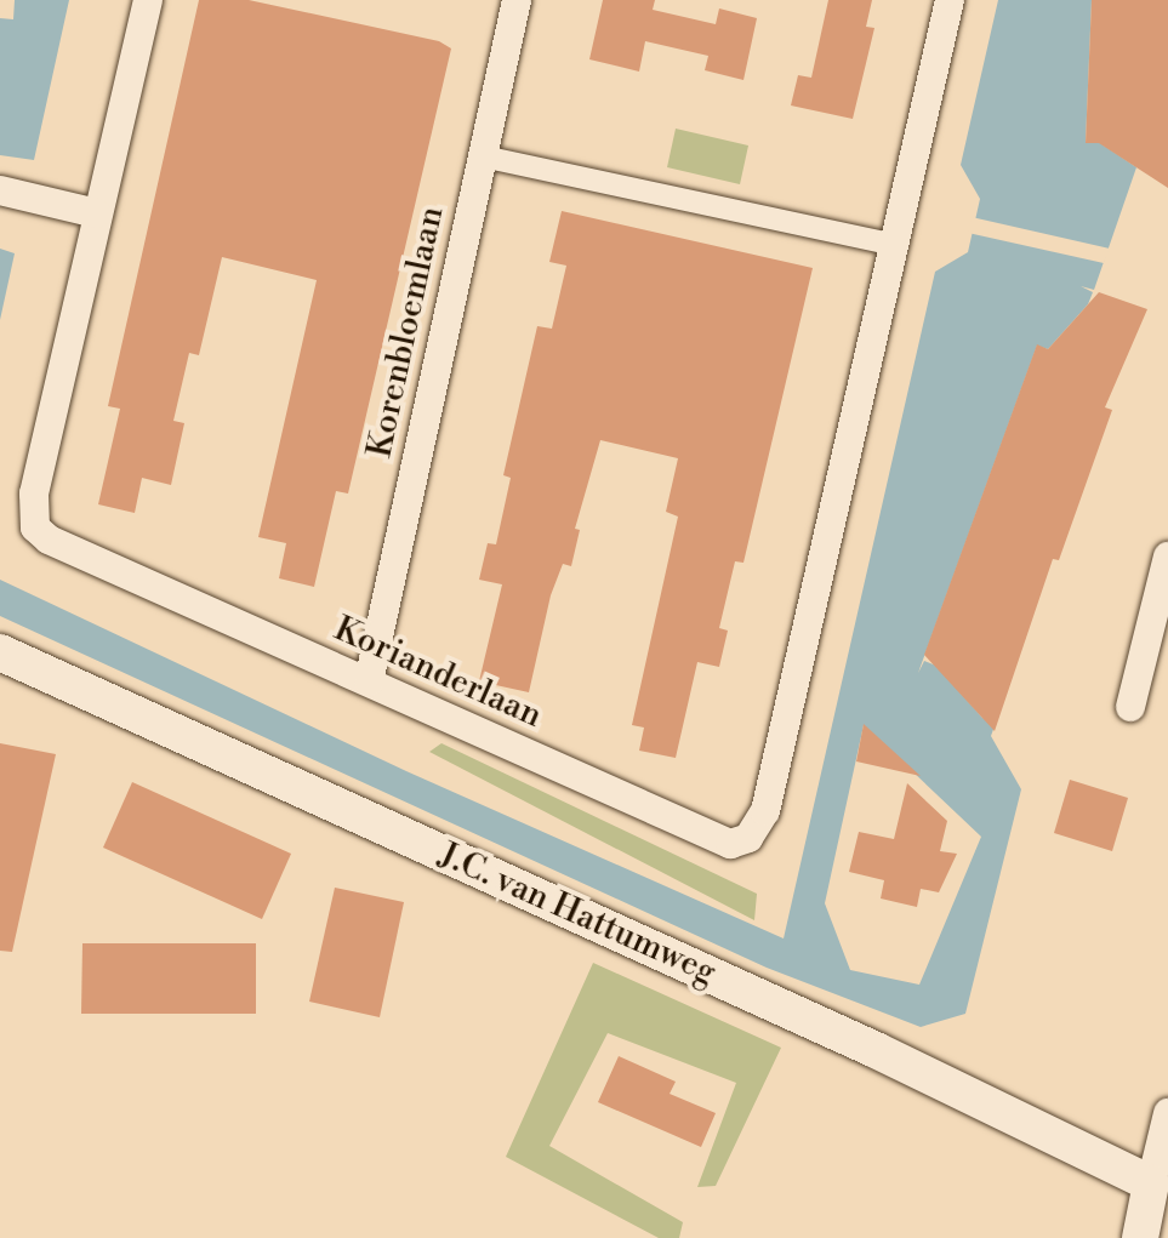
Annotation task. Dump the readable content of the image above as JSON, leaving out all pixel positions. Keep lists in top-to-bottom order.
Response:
{
  "streets": {
    "street": ["Korenbloemlaan", "Korianderlaan", "J.C. van Hattumweg"]
  },
  "crossings": [
    ["Korenbloemlaan", "Korianderlaan"]
  ]
}
